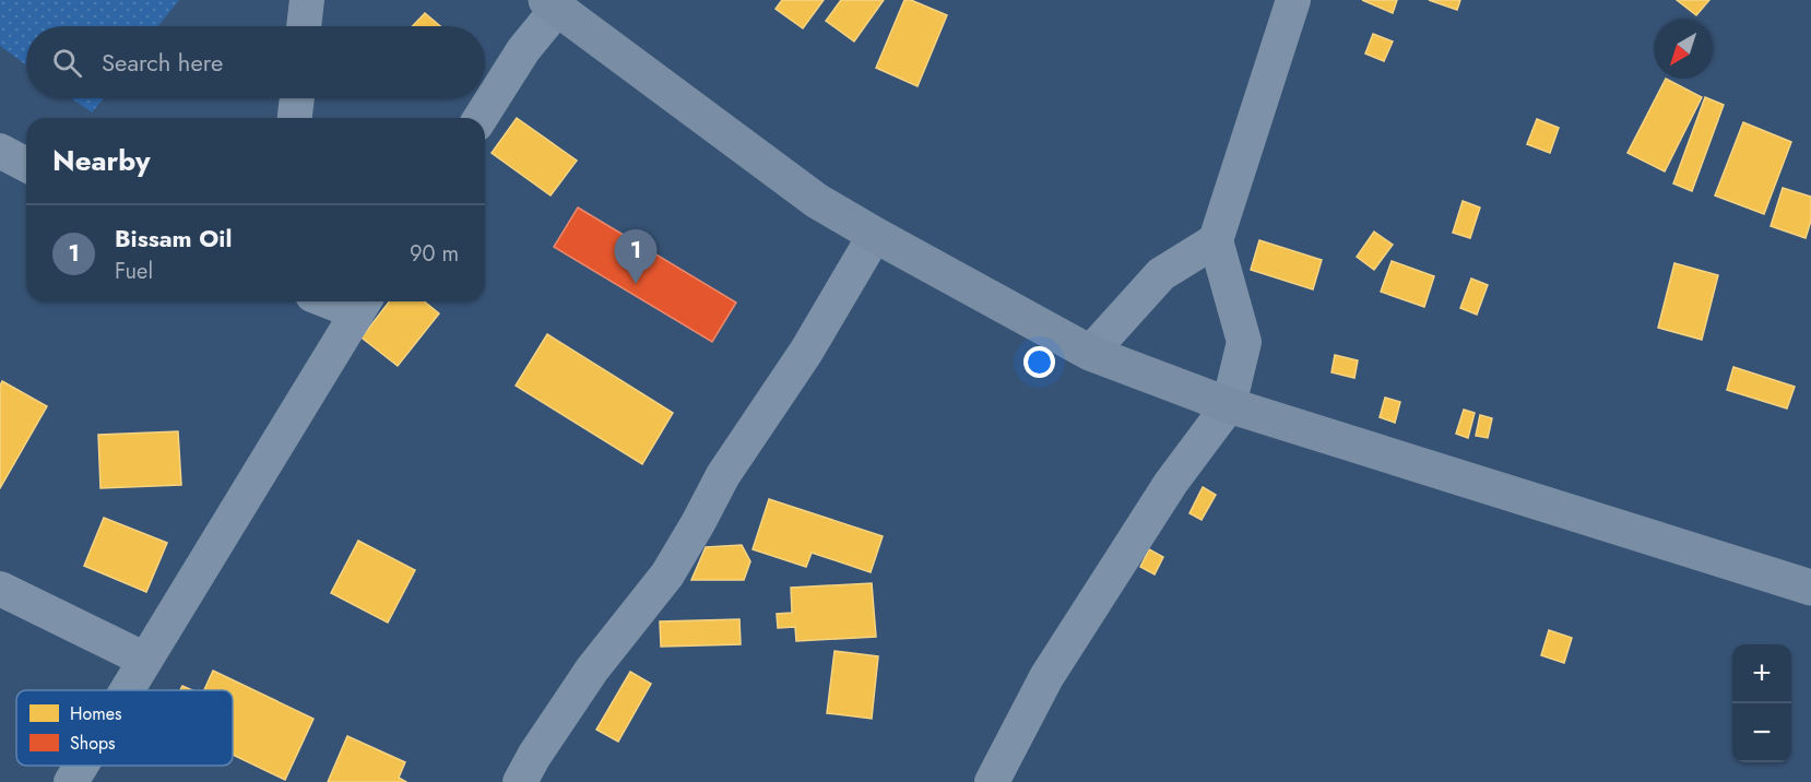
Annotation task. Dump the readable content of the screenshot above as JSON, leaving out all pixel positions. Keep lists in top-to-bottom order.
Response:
{
  "legend": ["Homes", "Shops"],
  "north": "bottom left",
  "page": {
    "search": "Search here",
    "heading": "Nearby",
    "list": [
      {
        "mark": "1",
        "name": "Bissam Oil",
        "note": "Fuel",
        "value": "90 m"
      }
    ],
    "pins": "1",
    "map_buttons": ["+", "−"]
  }
}
